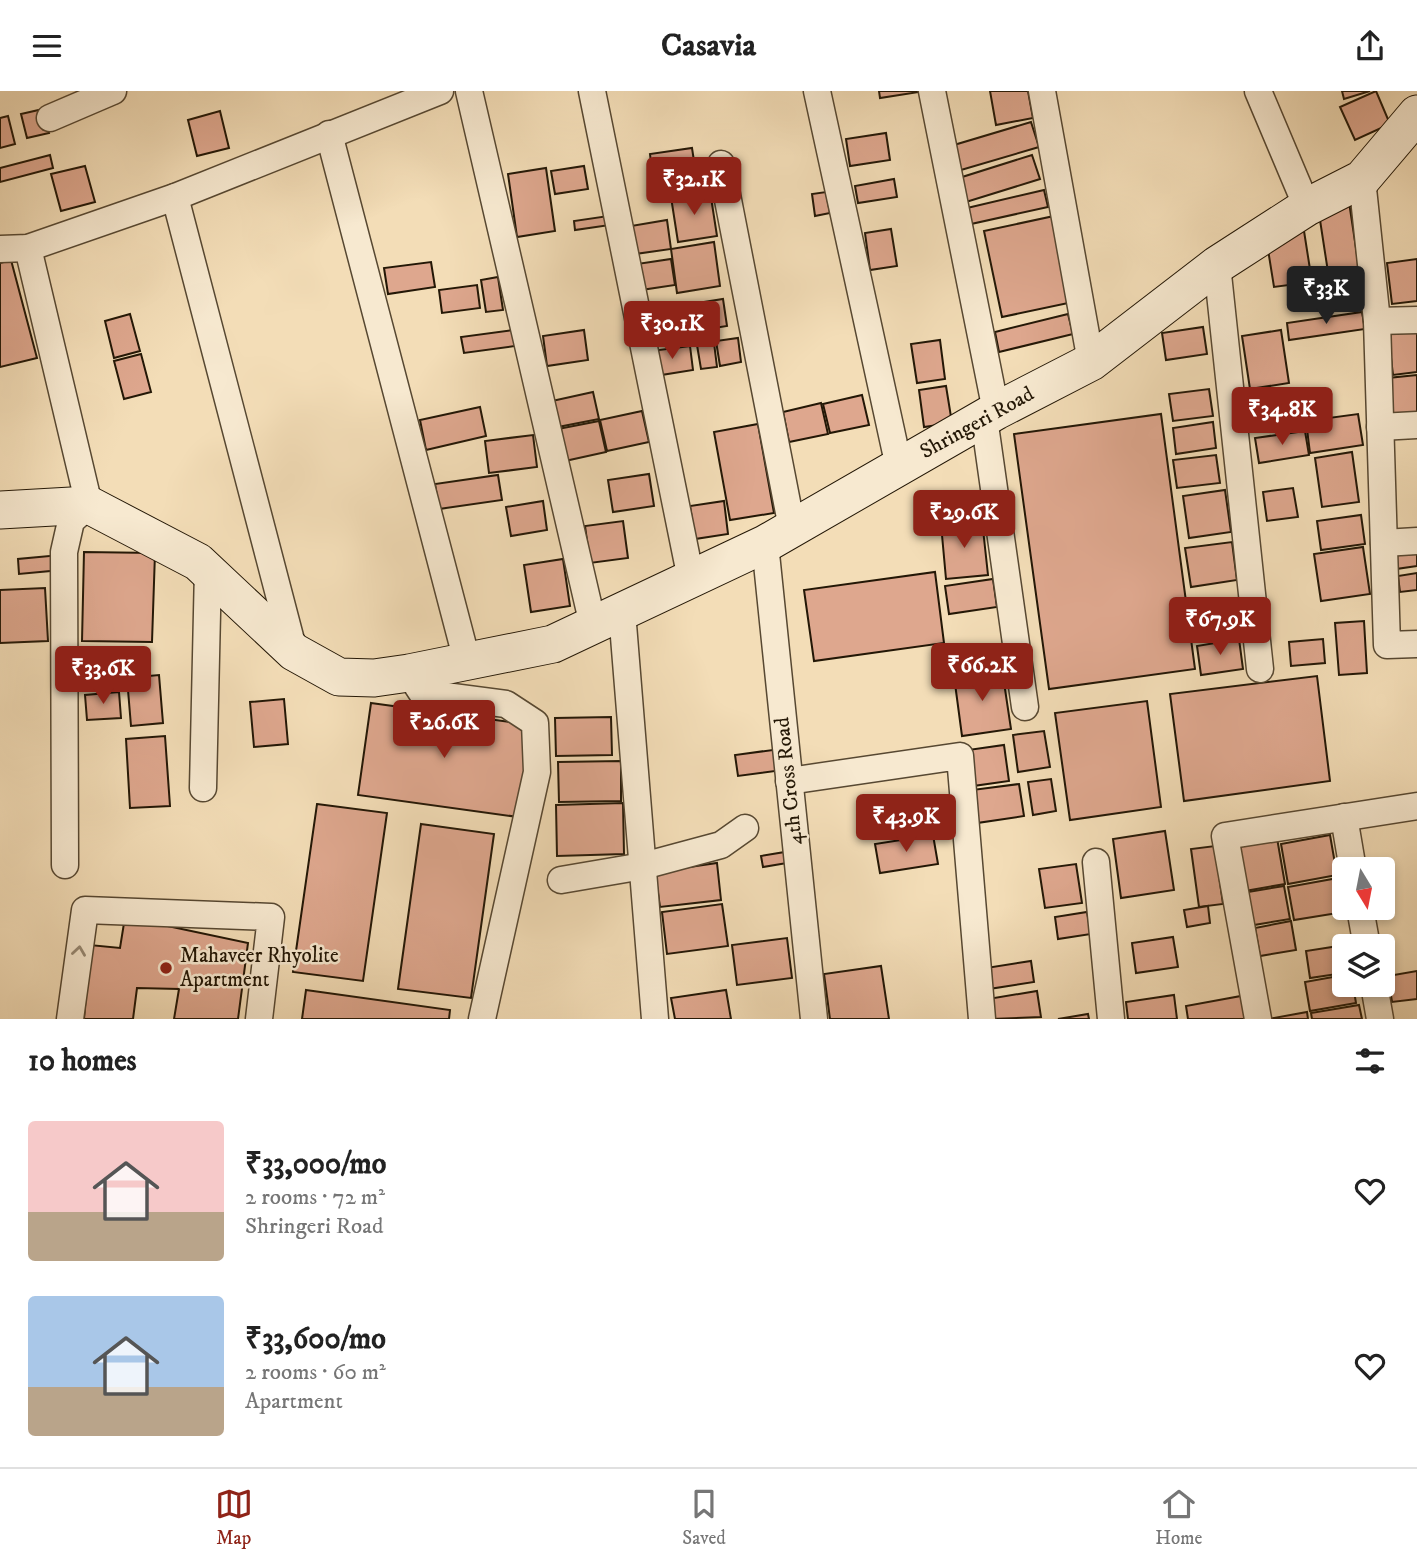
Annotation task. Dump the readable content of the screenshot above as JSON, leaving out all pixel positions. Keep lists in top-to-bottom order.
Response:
{
  "streets": {
    "street": ["Shringeri Road", "4th Cross Road"]
  },
  "crossings": [
    ["Shringeri Road", "4th Cross Road"]
  ],
  "places": ["Mahaveer Rhyolite Apartment"],
  "north": "bottom",
  "page": {
    "header": "Casavia",
    "price": [
      "₹32.1K",
      "₹33K",
      "₹30.1K",
      "₹34.8K",
      "₹29.6K",
      "₹67.9K",
      "₹66.2K",
      "₹33.6K",
      "₹26.6K",
      "₹43.9K"
    ],
    "heading": "10 homes",
    "list": [
      {
        "name": "₹33,000/mo",
        "note": "2 rooms · 72 m² · Shringeri Road"
      },
      {
        "name": "₹33,600/mo",
        "note": "2 rooms · 60 m² · Apartment"
      }
    ],
    "tabs": ["Map", "Saved", "Home"]
  }
}
